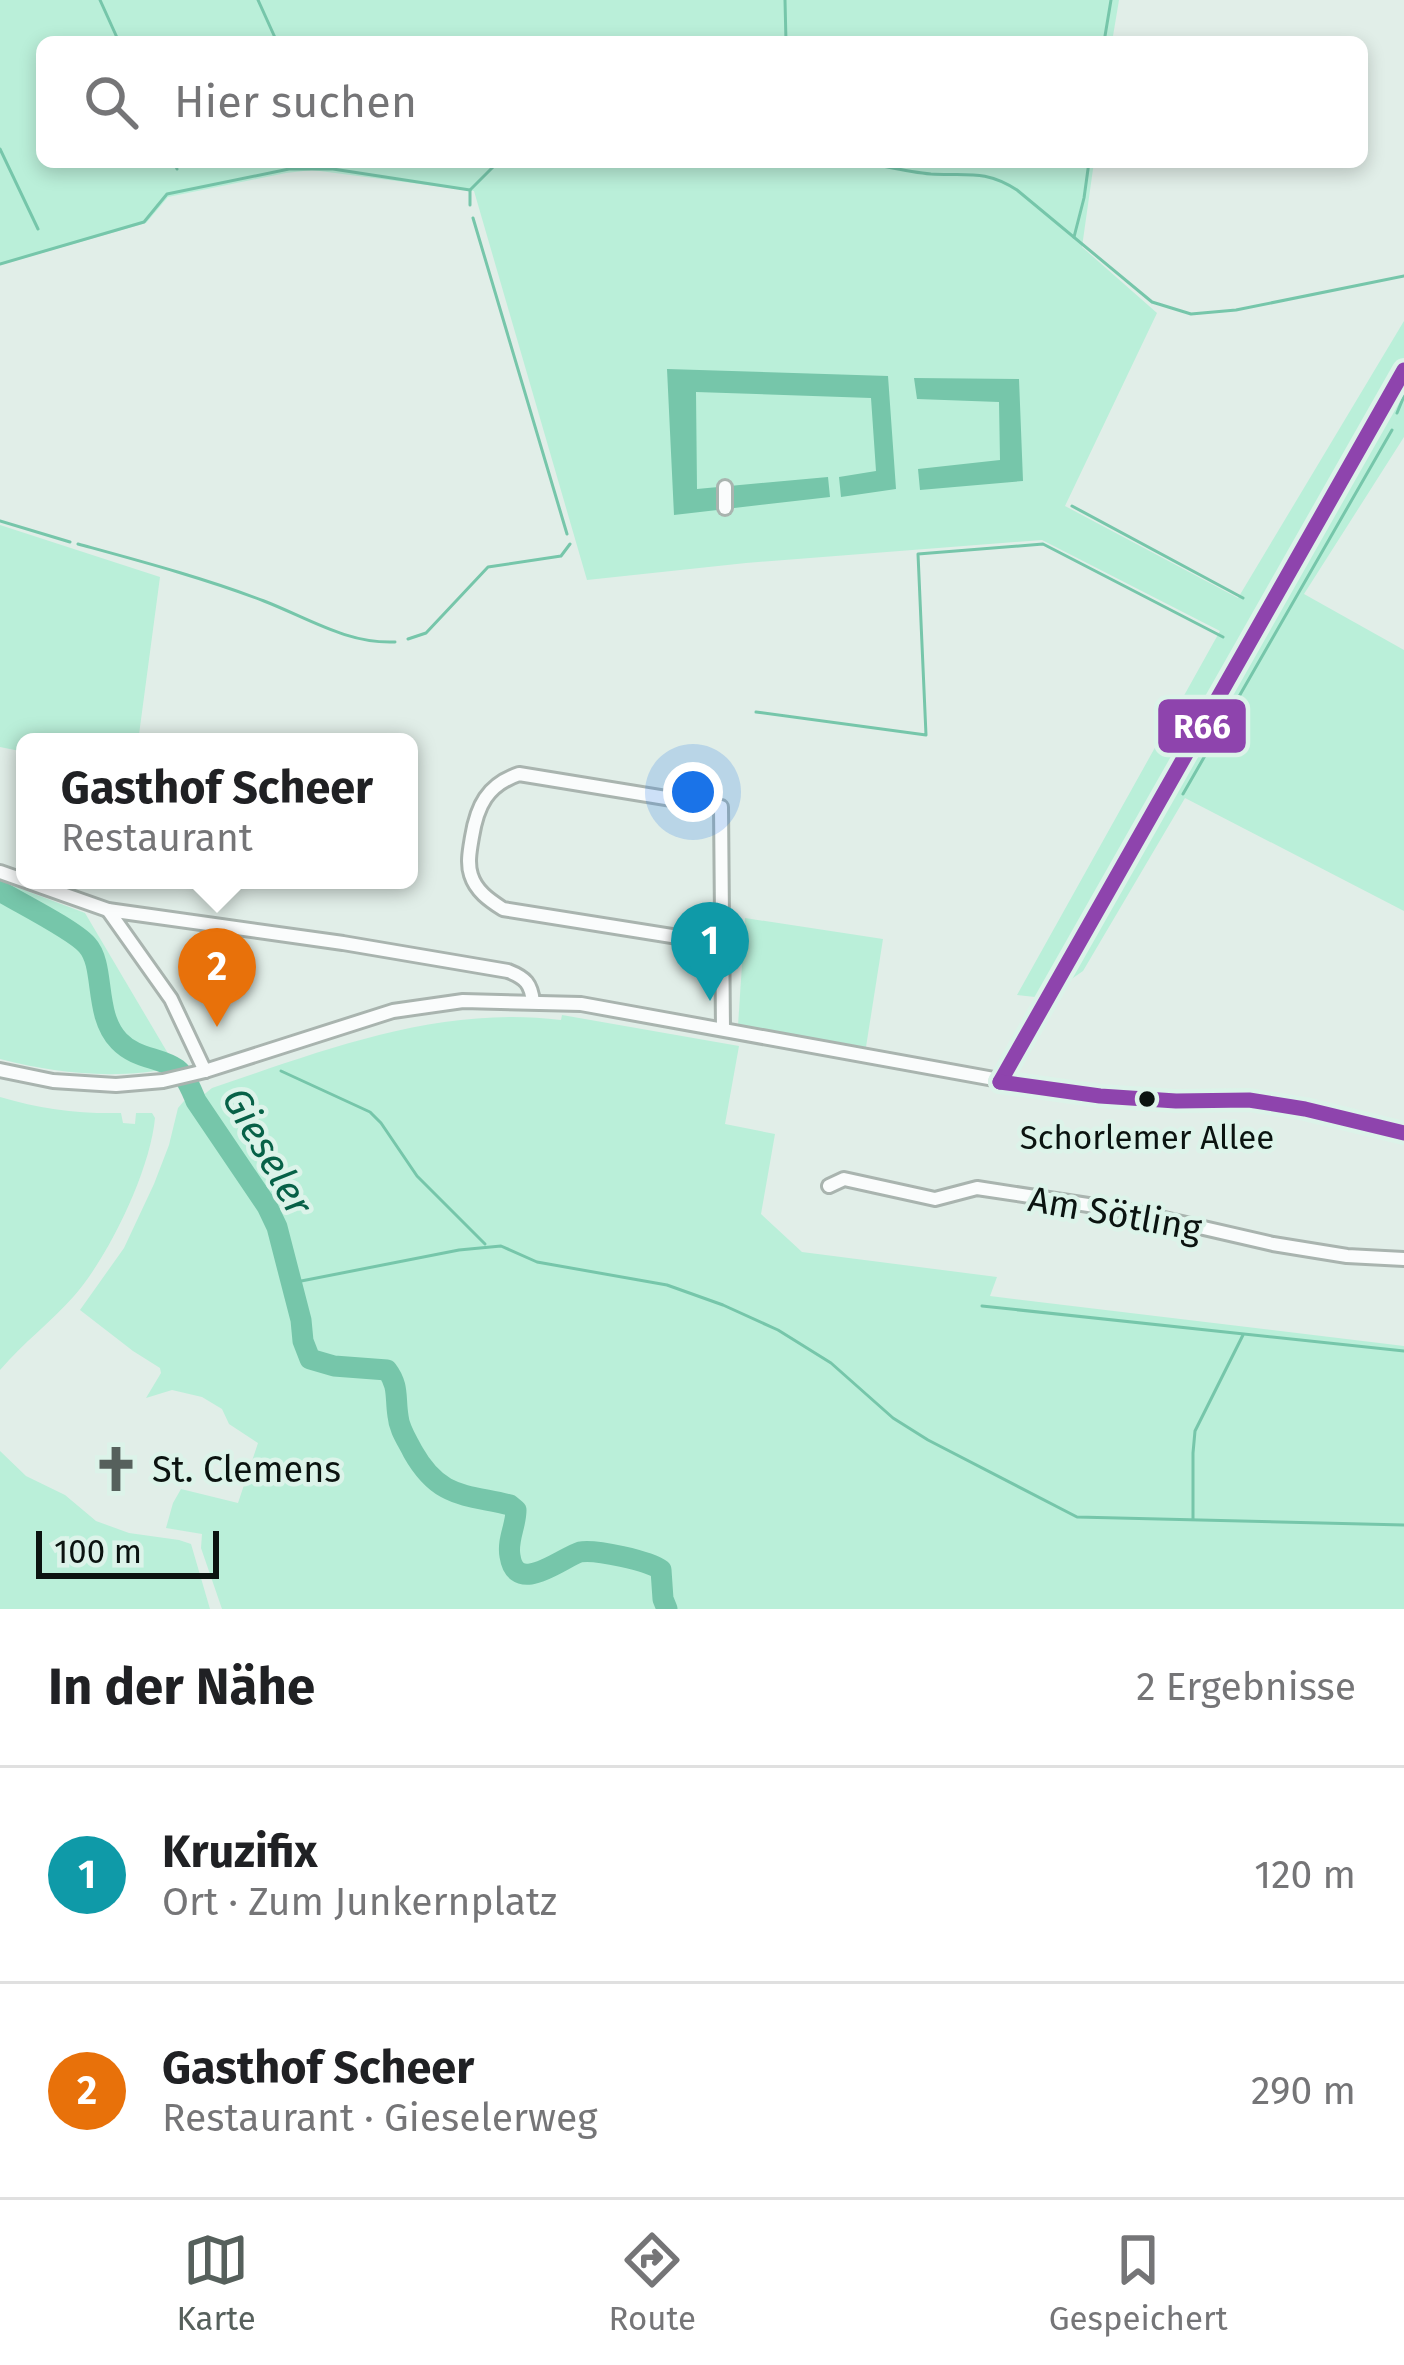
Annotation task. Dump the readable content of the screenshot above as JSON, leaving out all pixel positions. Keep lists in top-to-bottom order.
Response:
{
  "streets": {
    "street": ["Am Sötling"]
  },
  "water": ["Gieseler"],
  "places": {
    "other": ["Schorlemer Allee"],
    "church": ["St. Clemens"]
  },
  "lines": ["transit line R66"],
  "scale_bar": "100 m",
  "page": {
    "search": "Hier suchen",
    "popup": ["Gasthof Scheer", "Restaurant"],
    "pins": ["1", "2"],
    "scale": "100 m",
    "heading": ["In der Nähe", "2 Ergebnisse"],
    "list": [
      {
        "mark": "1",
        "name": "Kruzifix",
        "note": "Ort · Zum Junkernplatz",
        "value": "120 m"
      },
      {
        "mark": "2",
        "name": "Gasthof Scheer",
        "note": "Restaurant · Gieselerweg",
        "value": "290 m"
      }
    ],
    "nav": ["Karte", "Route", "Gespeichert"]
  }
}
